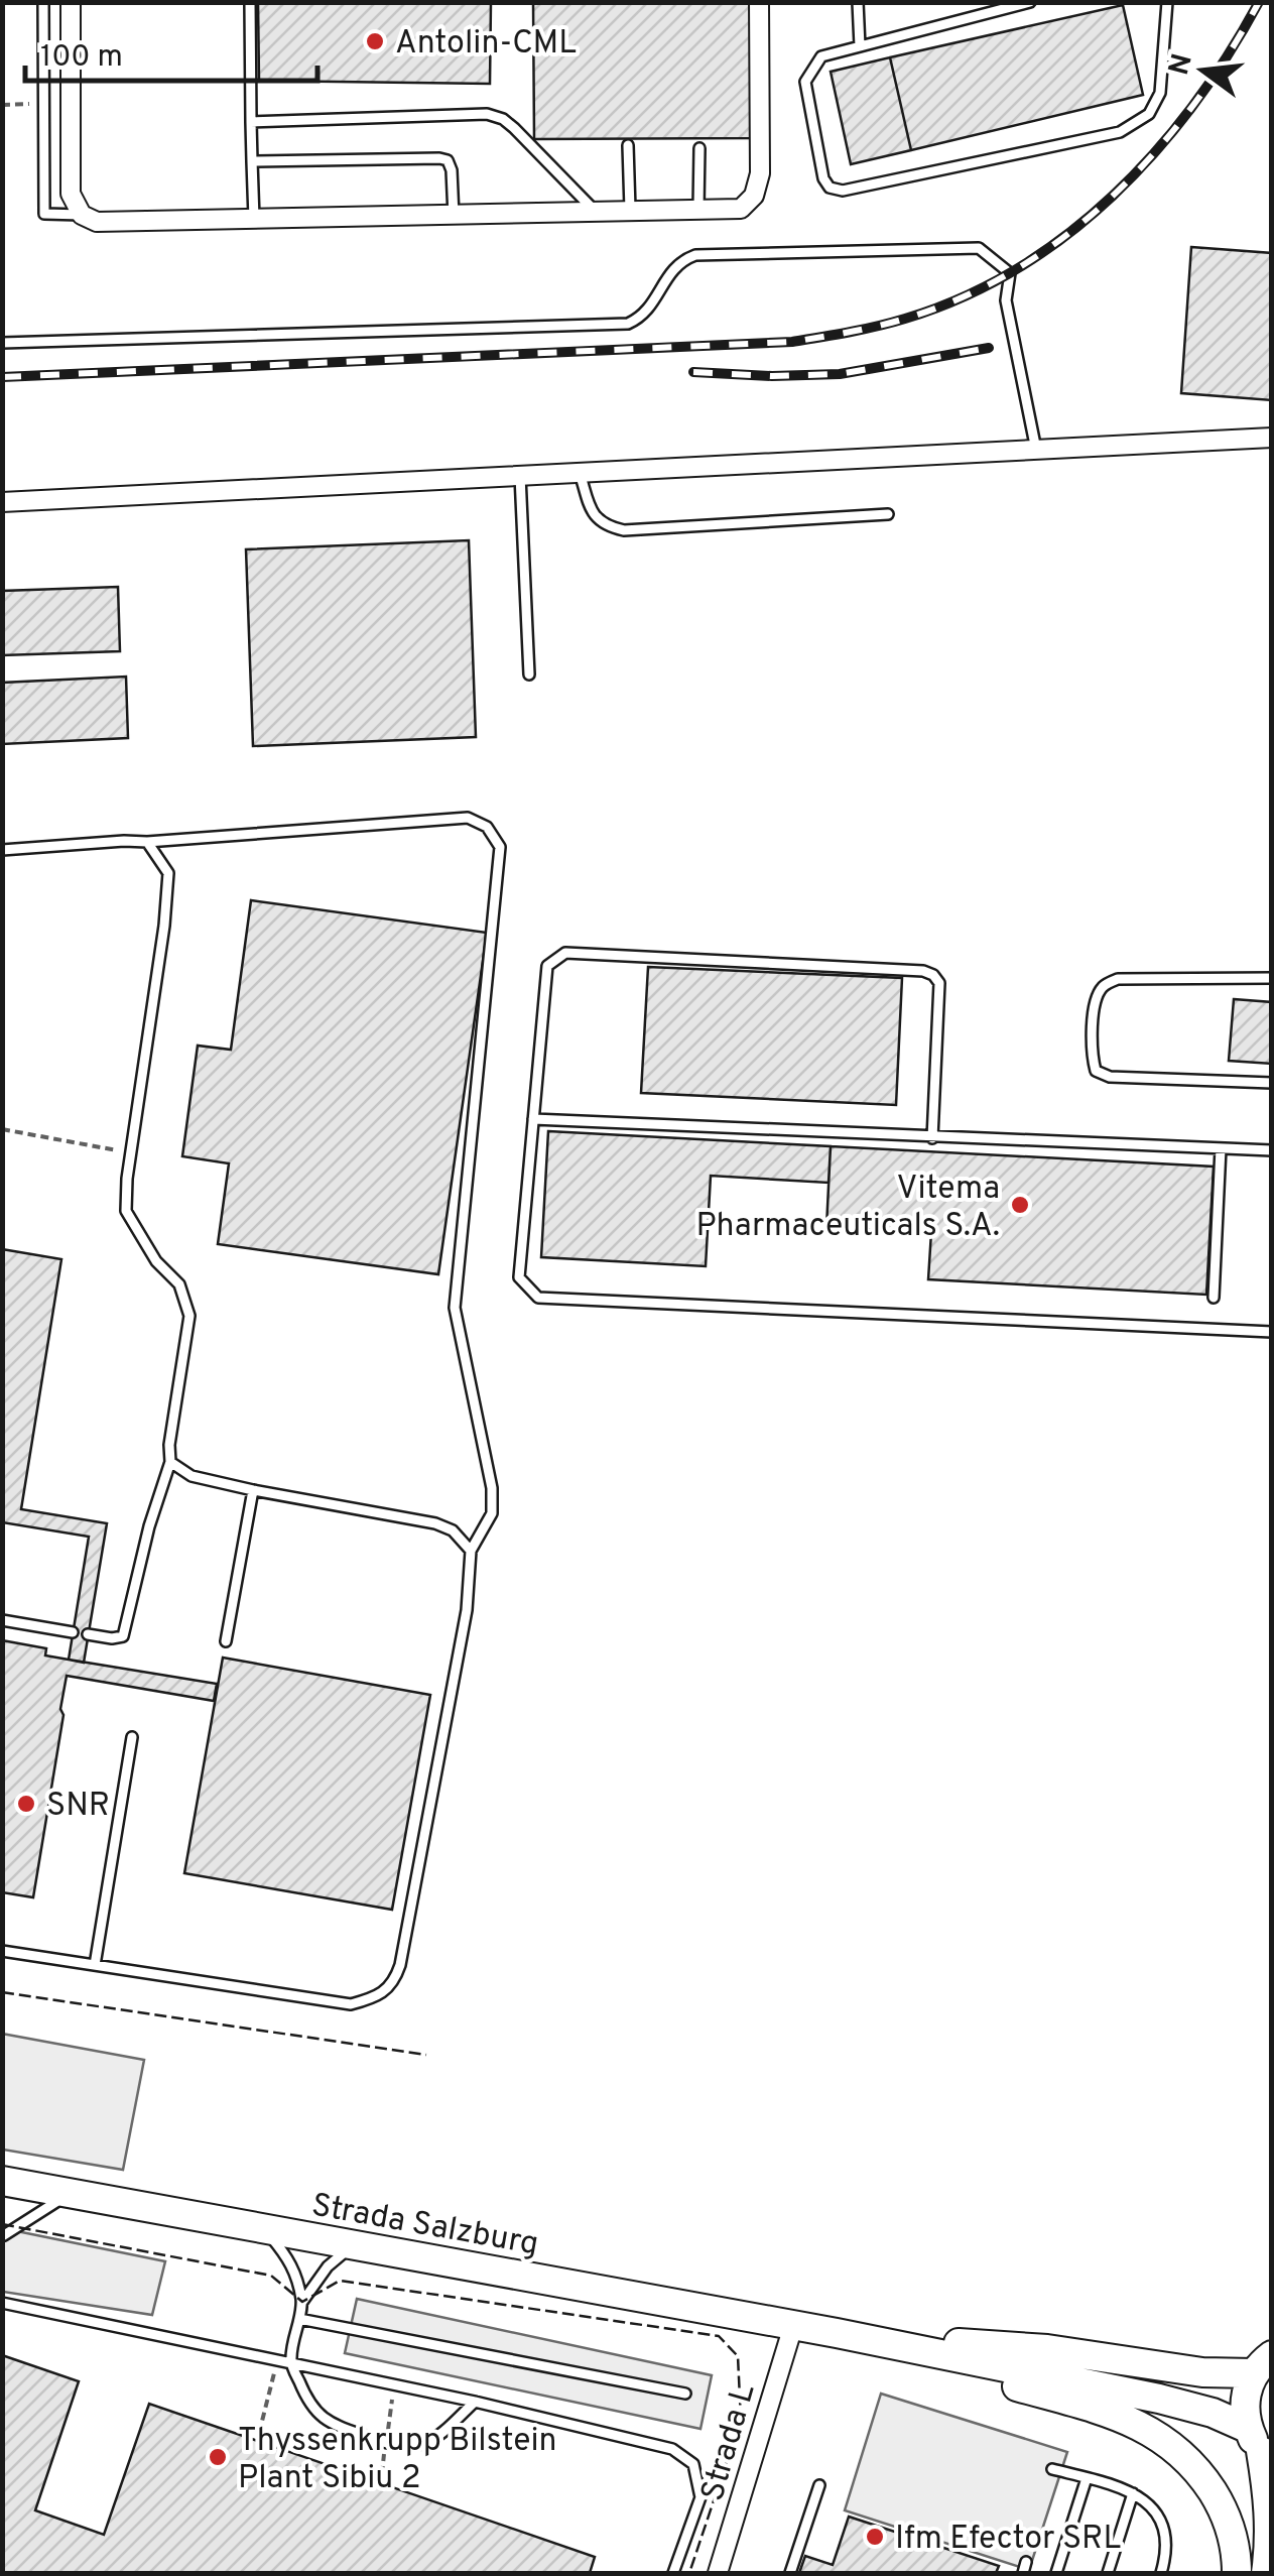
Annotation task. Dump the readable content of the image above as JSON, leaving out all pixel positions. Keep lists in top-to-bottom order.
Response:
{
  "streets": {
    "main road": ["Strada Salzburg"],
    "street": ["Strada L"]
  },
  "crossings": [
    ["Strada Salzburg", "Strada L"]
  ],
  "places": [
    "Antolin-CML",
    "Vitema Pharmaceuticals S.A.",
    "SNR",
    "Thyssenkrupp Bilstein Plant Sibiu 2",
    "Ifm Efector SRL"
  ],
  "scale_bar": "100 m",
  "north": "left"
}
